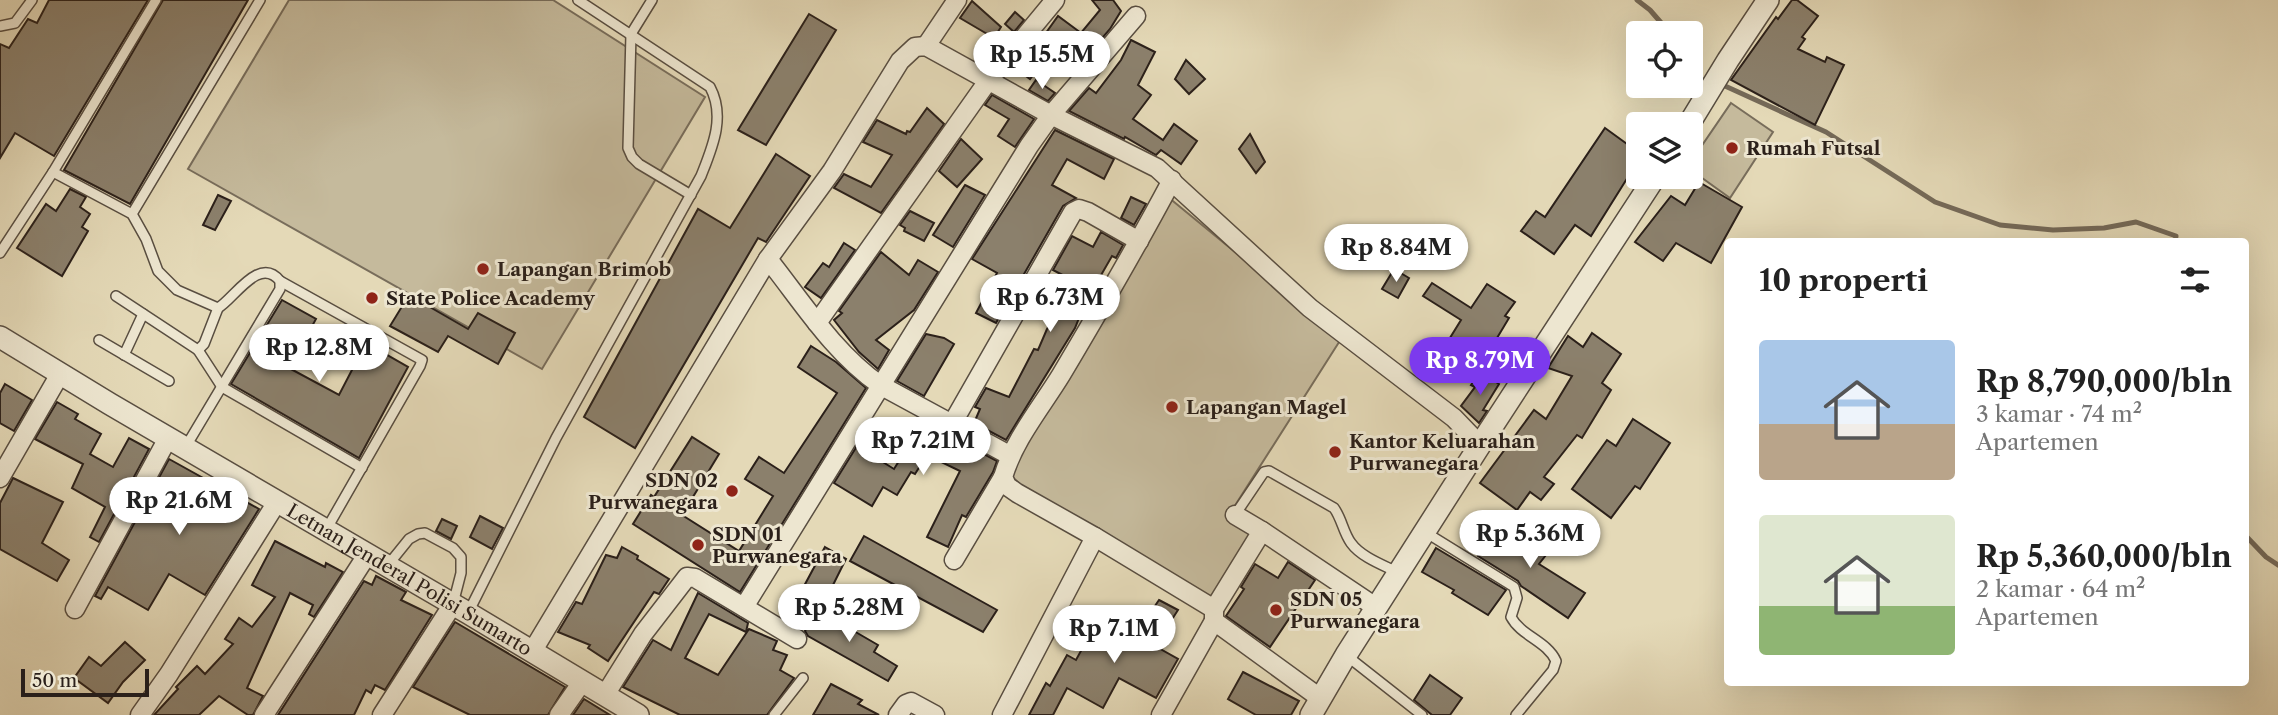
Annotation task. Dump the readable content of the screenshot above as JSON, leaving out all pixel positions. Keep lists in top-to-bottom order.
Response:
{
  "streets": {
    "street": ["Letnan Jenderal Polisi Sumarto"]
  },
  "places": [
    "Rumah Futsal",
    "Lapangan Brimob",
    "State Police Academy",
    "Lapangan Magel",
    "Kantor Keluarahan Purwanegara",
    "SDN 02 Purwanegara",
    "SDN 01 Purwanegara",
    "SDN 05 Purwanegara"
  ],
  "scale_bar": "50 m",
  "page": {
    "price": [
      "Rp 15.5M",
      "Rp 8.84M",
      "Rp 6.73M",
      "Rp 12.8M",
      "Rp 8.79M",
      "Rp 7.21M",
      "Rp 21.6M",
      "Rp 5.36M",
      "Rp 5.28M",
      "Rp 7.1M"
    ],
    "heading": "10 properti",
    "list": [
      {
        "name": "Rp 8,790,000/bln",
        "note": "3 kamar · 74 m² · Apartemen"
      },
      {
        "name": "Rp 5,360,000/bln",
        "note": "2 kamar · 64 m² · Apartemen"
      }
    ],
    "scale": "50 m"
  }
}
